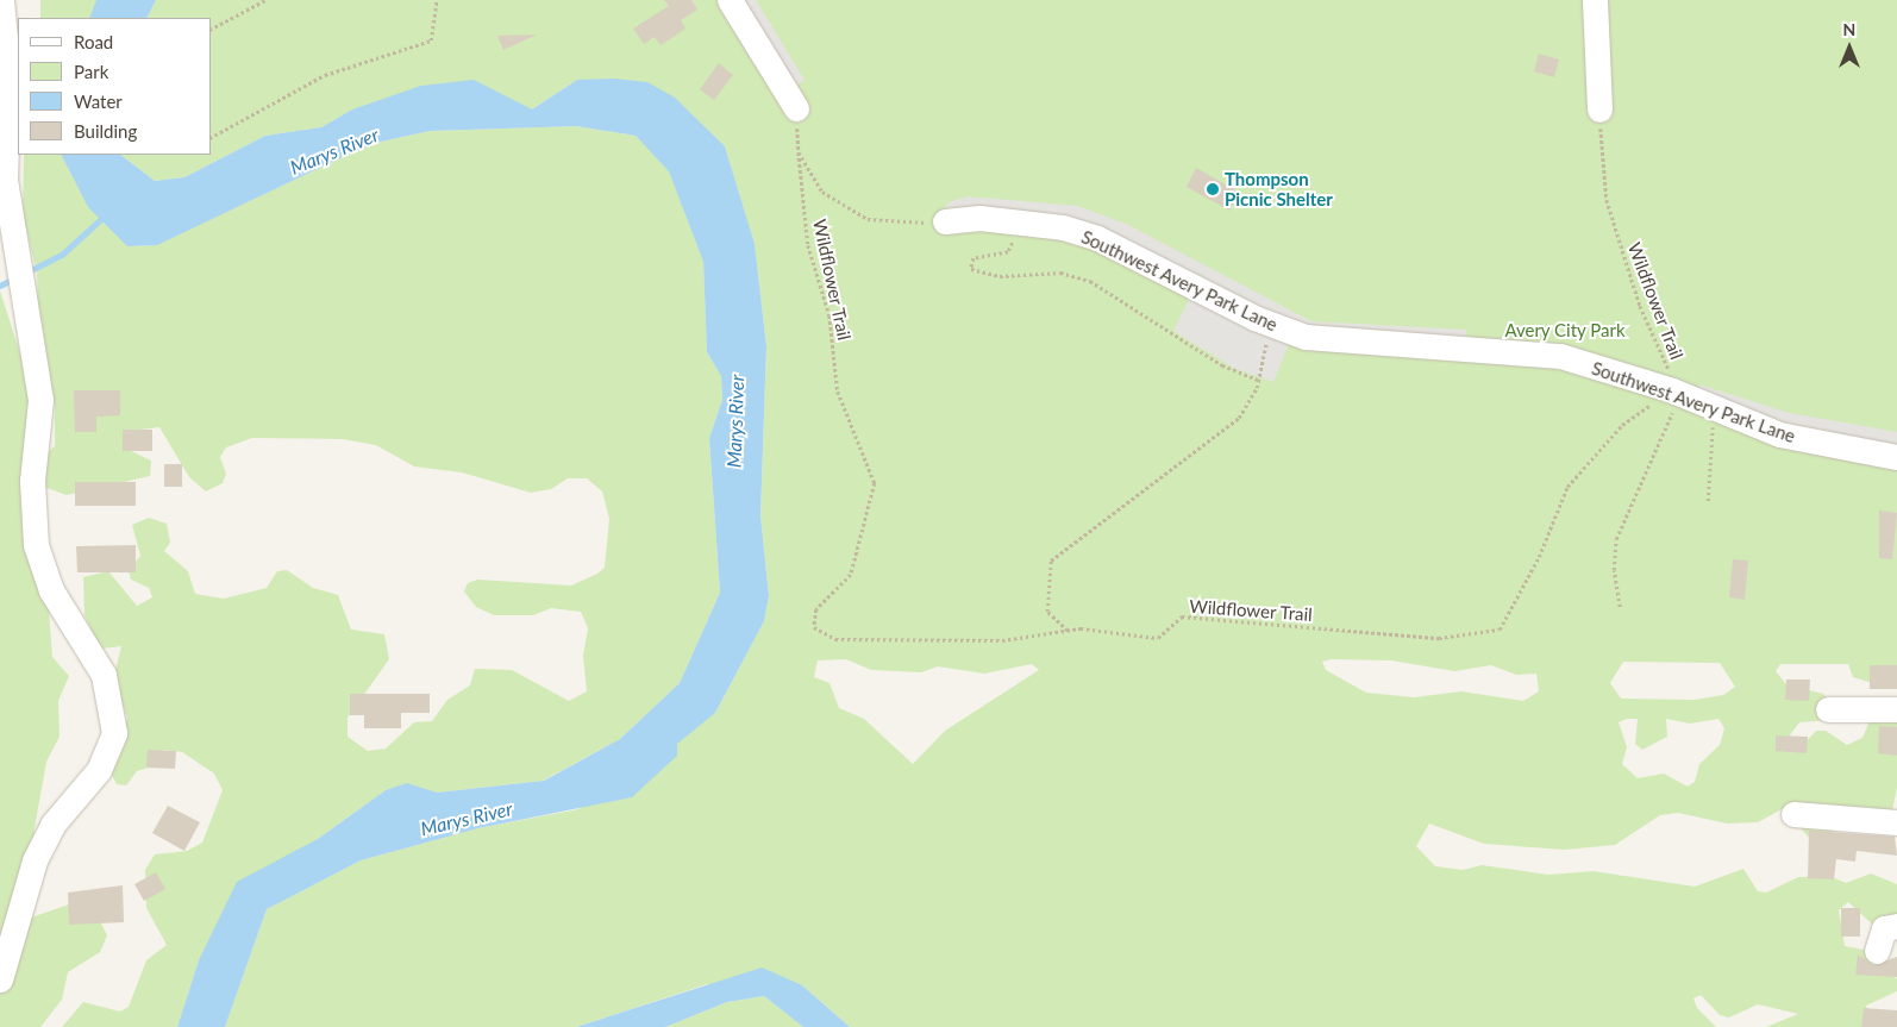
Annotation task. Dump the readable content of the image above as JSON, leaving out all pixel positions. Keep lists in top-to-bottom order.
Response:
{
  "streets": {
    "street": ["Southwest Avery Park Lane"],
    "path": ["Wildflower Trail"]
  },
  "crossings": [
    ["Wildflower Trail", "Southwest Avery Park Lane"]
  ],
  "water": ["Marys River"],
  "parks": ["Avery City Park"],
  "places": ["Thompson Picnic Shelter"],
  "legend": [
    "Road",
    "Park",
    "Water",
    "Building"
  ],
  "north": "top"
}
